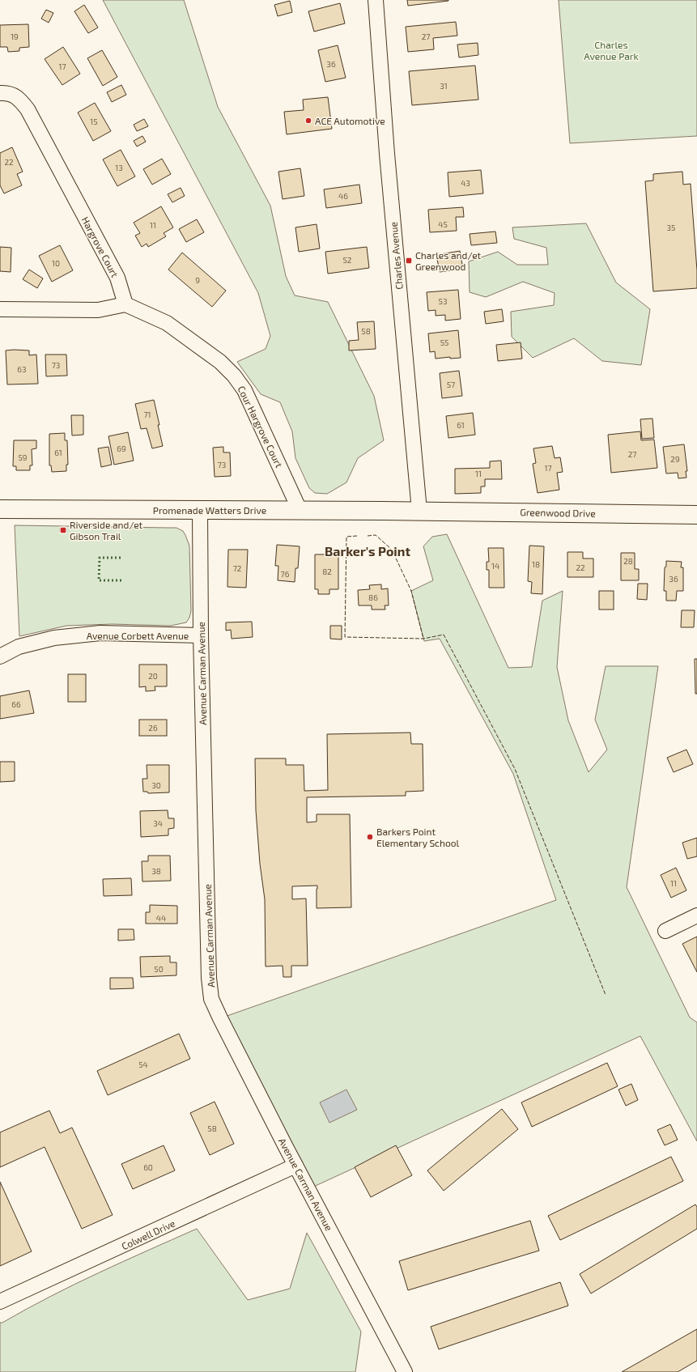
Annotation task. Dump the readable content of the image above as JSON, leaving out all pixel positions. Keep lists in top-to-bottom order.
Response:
{
  "streets": {
    "main road": ["Promenade Watters Drive", "Greenwood Drive"],
    "street": [
      "Hargrove Court",
      "Charles Avenue",
      "Cour Hargrove Court",
      "Avenue Corbett Avenue",
      "Avenue Carman Avenue",
      "Colwell Drive"
    ]
  },
  "crossings": [
    ["Hargrove Court", "Cour Hargrove Court"],
    ["Charles Avenue", "Promenade Watters Drive"],
    ["Charles Avenue", "Greenwood Drive"],
    ["Cour Hargrove Court", "Promenade Watters Drive"],
    ["Promenade Watters Drive", "Greenwood Drive"],
    ["Promenade Watters Drive", "Avenue Carman Avenue"],
    ["Avenue Corbett Avenue", "Avenue Carman Avenue"],
    ["Avenue Carman Avenue", "Colwell Drive"]
  ],
  "districts": ["Barker's Point"],
  "parks": ["Charles Avenue Park"],
  "places": {
    "other": ["ACE Automotive", "Barkers Point Elementary School"],
    "transit": ["Charles and/et Greenwood", "Riverside and/et Gibson Trail"]
  },
  "house_numbers": [
    "19",
    "27",
    "36",
    "17",
    "31",
    "15",
    "22",
    "13",
    "43",
    "46",
    "45",
    "11",
    "35",
    "52",
    "10",
    "9",
    "53",
    "58",
    "55",
    "73",
    "63",
    "57",
    "71",
    "61",
    "69",
    "61",
    "27",
    "59",
    "29",
    "73",
    "17",
    "11",
    "28",
    "18",
    "14",
    "22",
    "72",
    "82",
    "76",
    "36",
    "86",
    "20",
    "66",
    "26",
    "30",
    "34",
    "38",
    "11",
    "44",
    "50",
    "54",
    "58",
    "60"
  ]
}
